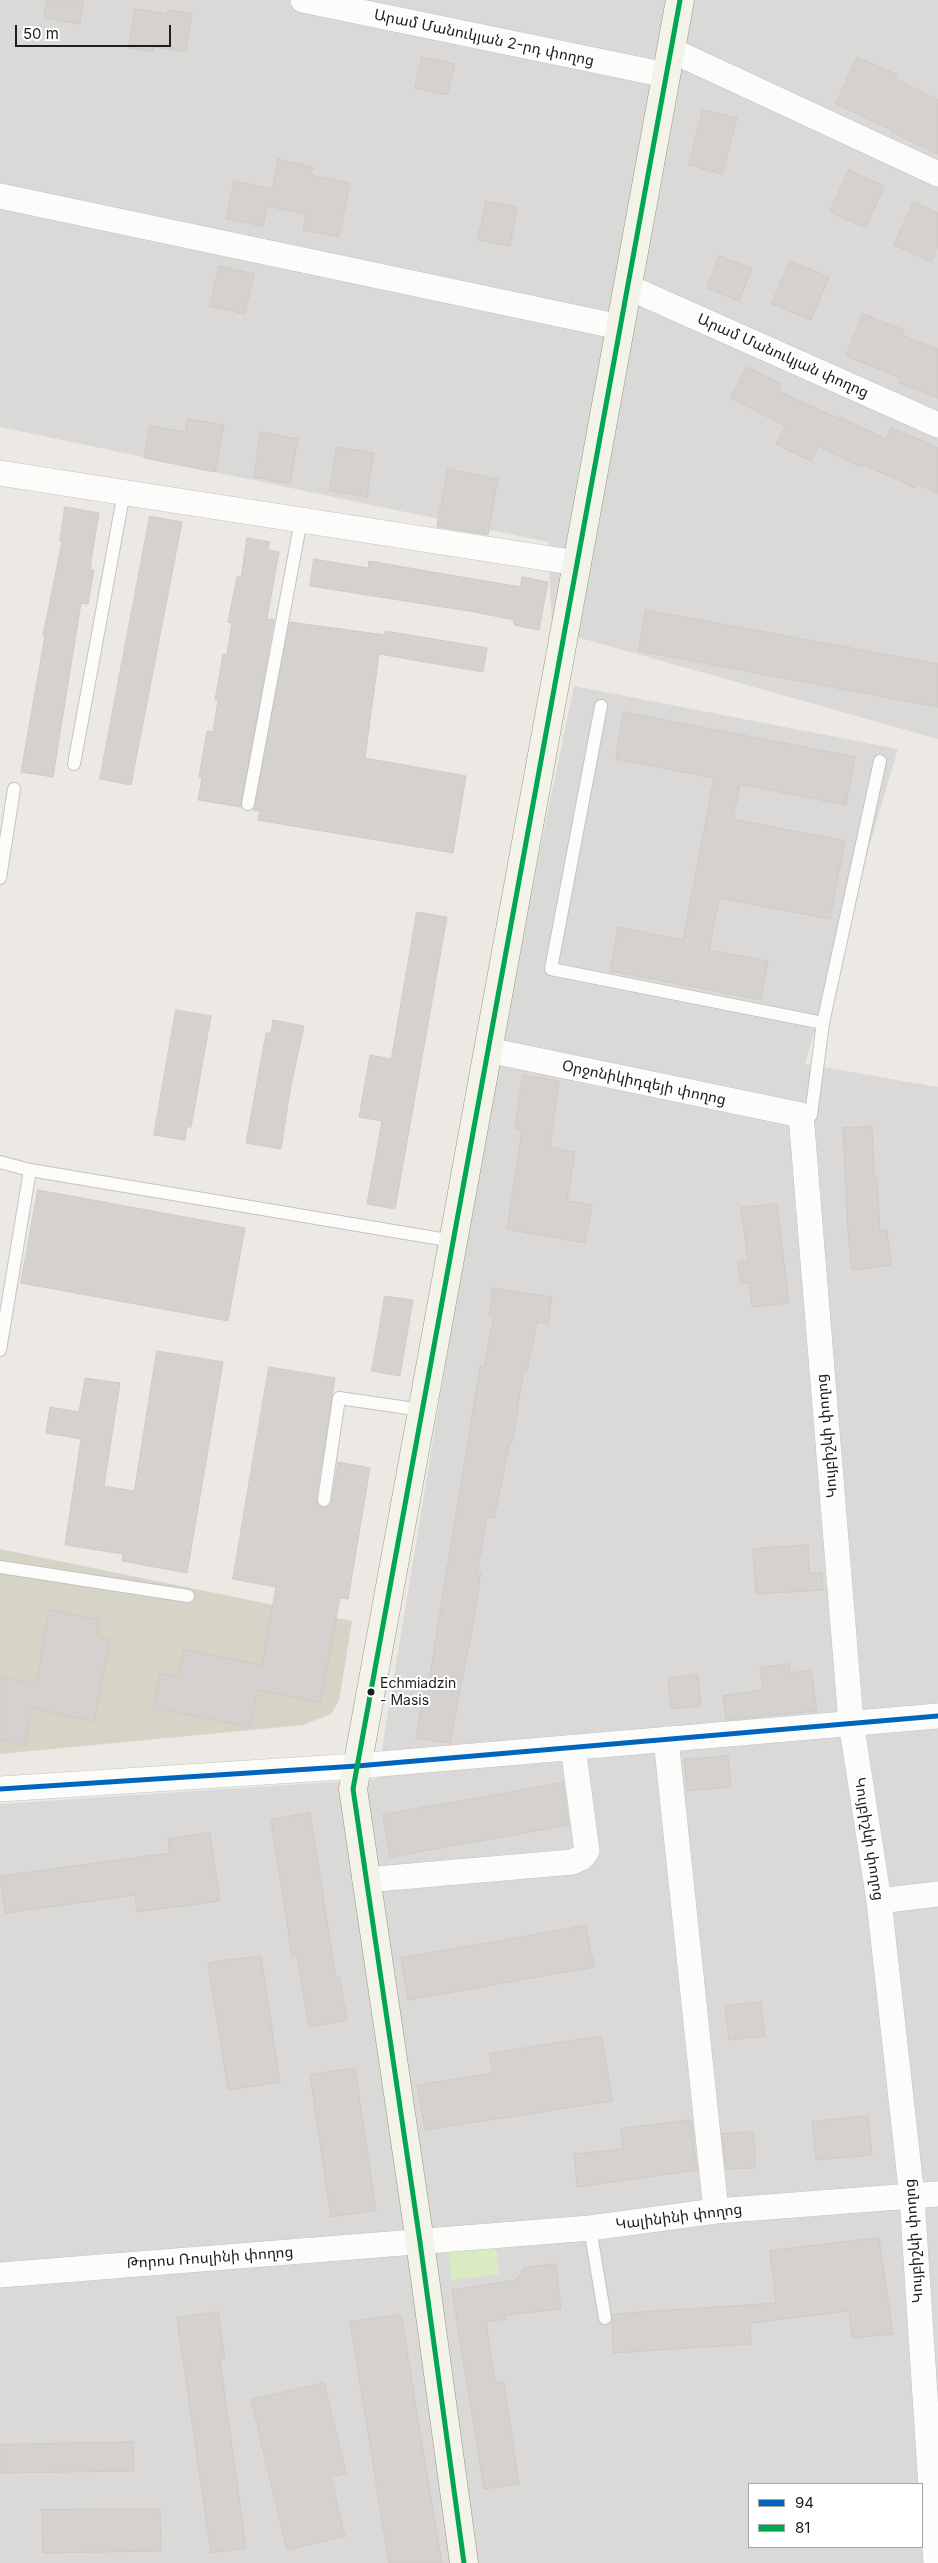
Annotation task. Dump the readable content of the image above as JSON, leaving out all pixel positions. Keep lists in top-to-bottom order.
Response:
{
  "streets": {
    "street": [
      "Արամ Մանուկյան 2-րդ փողոց",
      "Արամ Մանուկյան փողոց",
      "Օրջոնիկիդզեյի փողոց",
      "Կույբիշևի փողոց",
      "Կալինինի փողոց",
      "Թորոս Ռոսլինի փողոց"
    ]
  },
  "crossings": [
    ["Օրջոնիկիդզեյի փողոց", "Կույբիշևի փողոց"],
    ["Կույբիշևի փողոց", "Կալինինի փողոց"],
    ["Կալինինի փողոց", "Թորոս Ռոսլինի փողոց"]
  ],
  "places": ["Echmiadzin - Masis"],
  "lines": ["transit line 81", "transit line 94"],
  "legend": ["94", "81"],
  "scale_bar": "50 m"
}
